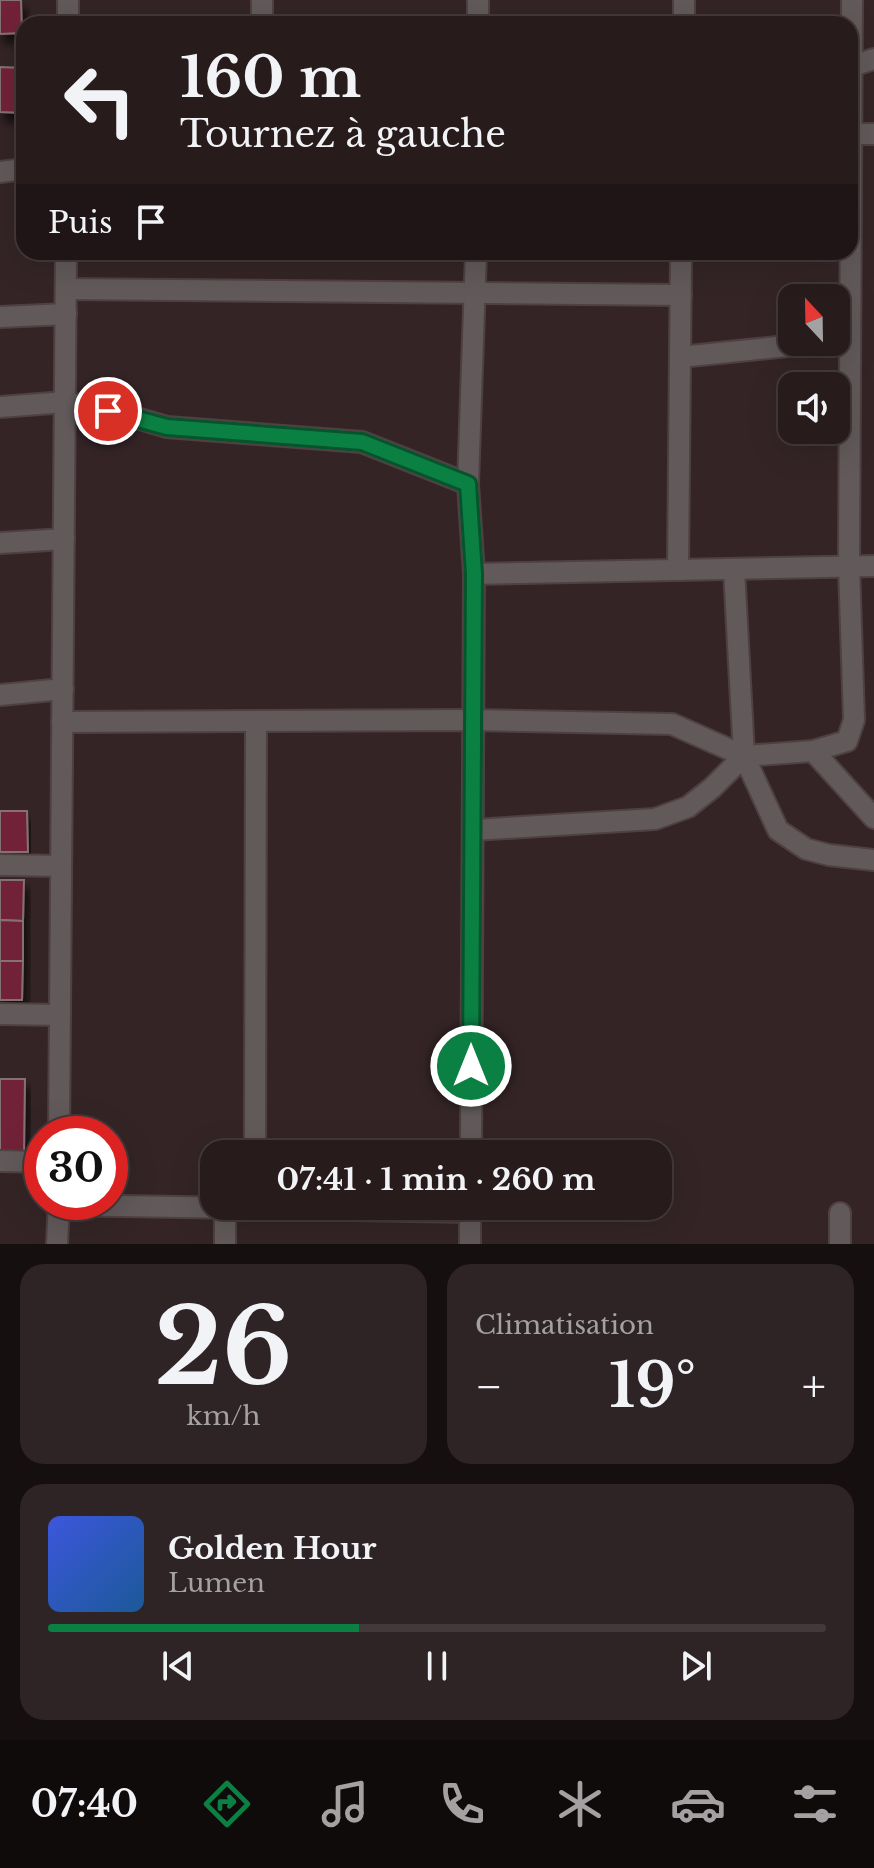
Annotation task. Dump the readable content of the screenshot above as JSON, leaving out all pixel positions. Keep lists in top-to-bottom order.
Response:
{
  "north": "top",
  "page": {
    "turn": ["160 m", "Tournez à gauche"],
    "then": "Puis",
    "limit": "30",
    "trip": "07:41 · 1 min · 260 m",
    "tile": [
      ["26", "km/h"],
      "Climatisation"
    ],
    "heat": ["−", "19°", "+"],
    "song": ["Golden Hour", "Lumen"],
    "tabs": "07:40"
  }
}
